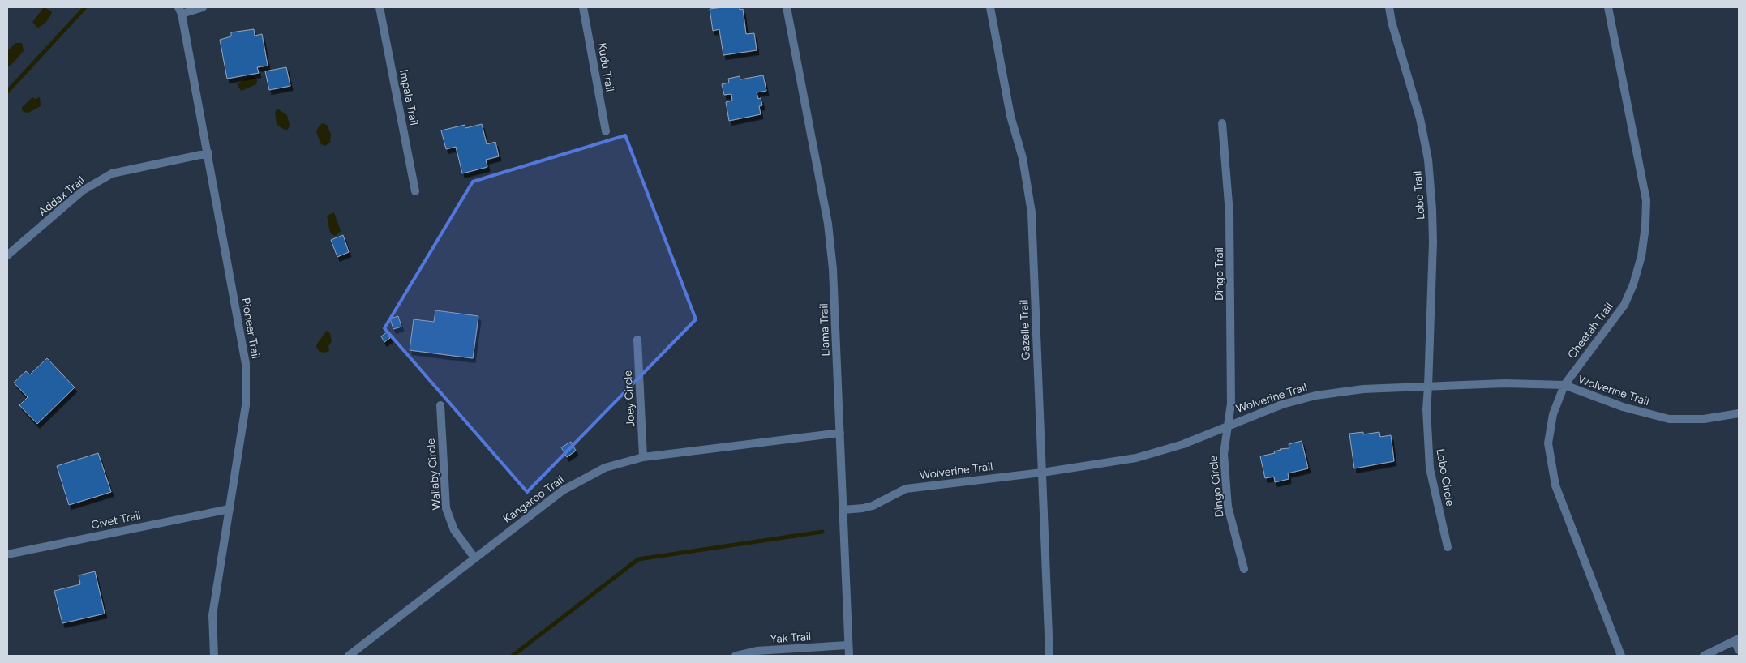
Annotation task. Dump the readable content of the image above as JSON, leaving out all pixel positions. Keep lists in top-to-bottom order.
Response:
{
  "streets": {
    "street": [
      "Kudu Trail",
      "Impala Trail",
      "Lobo Trail",
      "Addax Trail",
      "Dingo Trail",
      "Pioneer Trail",
      "Llama Trail",
      "Gazelle Trail",
      "Cheetah Trail",
      "Wolverine Trail",
      "Joey Circle",
      "Wallaby Circle",
      "Lobo Circle",
      "Dingo Circle",
      "Kangaroo Trail",
      "Civet Trail",
      "Yak Trail"
    ]
  },
  "crossings": [
    ["Lobo Trail", "Wolverine Trail"],
    ["Lobo Trail", "Lobo Circle"],
    ["Addax Trail", "Pioneer Trail"],
    ["Dingo Trail", "Wolverine Trail"],
    ["Dingo Trail", "Dingo Circle"],
    ["Pioneer Trail", "Civet Trail"],
    ["Llama Trail", "Wolverine Trail"],
    ["Llama Trail", "Kangaroo Trail"],
    ["Llama Trail", "Yak Trail"],
    ["Gazelle Trail", "Wolverine Trail"],
    ["Cheetah Trail", "Wolverine Trail"],
    ["Wolverine Trail", "Lobo Circle"],
    ["Wolverine Trail", "Dingo Circle"],
    ["Joey Circle", "Kangaroo Trail"],
    ["Wallaby Circle", "Kangaroo Trail"]
  ]
}
